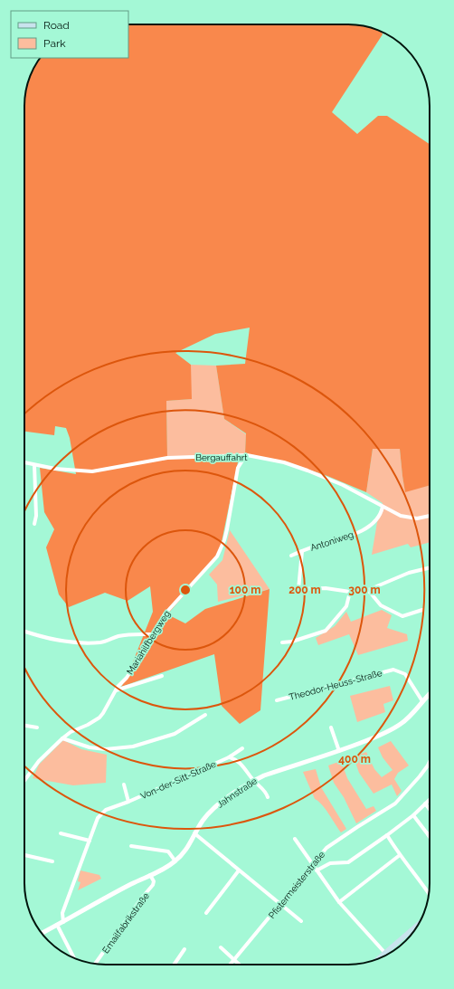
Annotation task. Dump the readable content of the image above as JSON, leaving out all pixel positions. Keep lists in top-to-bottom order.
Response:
{
  "streets": {
    "street": [
      "Bergauffahrt",
      "Antoniweg",
      "Mariahilfbergweg",
      "Theodor-Heuss-Straße",
      "Von-der-Sitt-Straße",
      "Jahnstraße",
      "Pfistermeisterstraße",
      "Emailfabrikstraße"
    ]
  },
  "crossings": [
    ["Bergauffahrt", "Antoniweg"],
    ["Bergauffahrt", "Mariahilfbergweg"],
    ["Theodor-Heuss-Straße", "Jahnstraße"],
    ["Von-der-Sitt-Straße", "Jahnstraße"],
    ["Jahnstraße", "Emailfabrikstraße"]
  ],
  "legend": ["Road", "Park"],
  "rings": [
    "100 m",
    "200 m",
    "300 m",
    "400 m"
  ]
}
